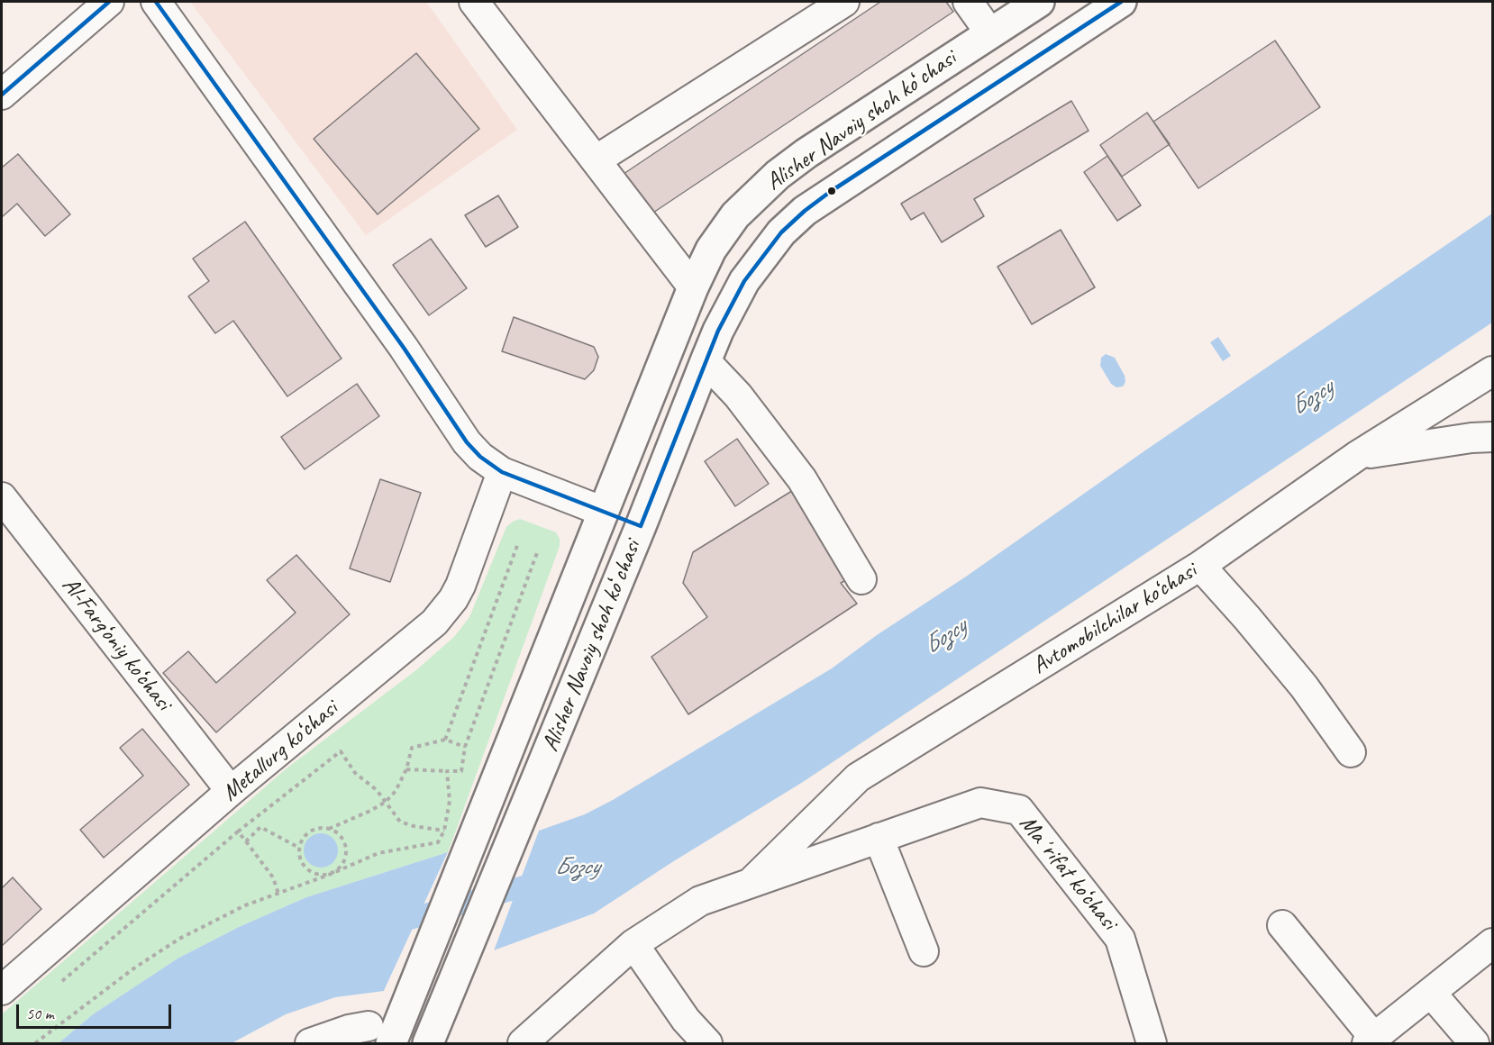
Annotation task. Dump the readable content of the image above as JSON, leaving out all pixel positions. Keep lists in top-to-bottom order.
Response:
{
  "streets": {
    "main road": ["Alisher Navoiy shoh koʻchasi"],
    "street": [
      "Avtomobilchilar ko‘chasi",
      "Al-Farg‘oniy ko‘chasi",
      "Metallurg ko‘chasi",
      "Maʼrifat ko‘chasi"
    ]
  },
  "crossings": [
    ["Avtomobilchilar ko‘chasi", "Maʼrifat ko‘chasi"],
    ["Al-Farg‘oniy ko‘chasi", "Metallurg ko‘chasi"]
  ],
  "water": ["Бозсу"],
  "scale_bar": "50 m"
}
